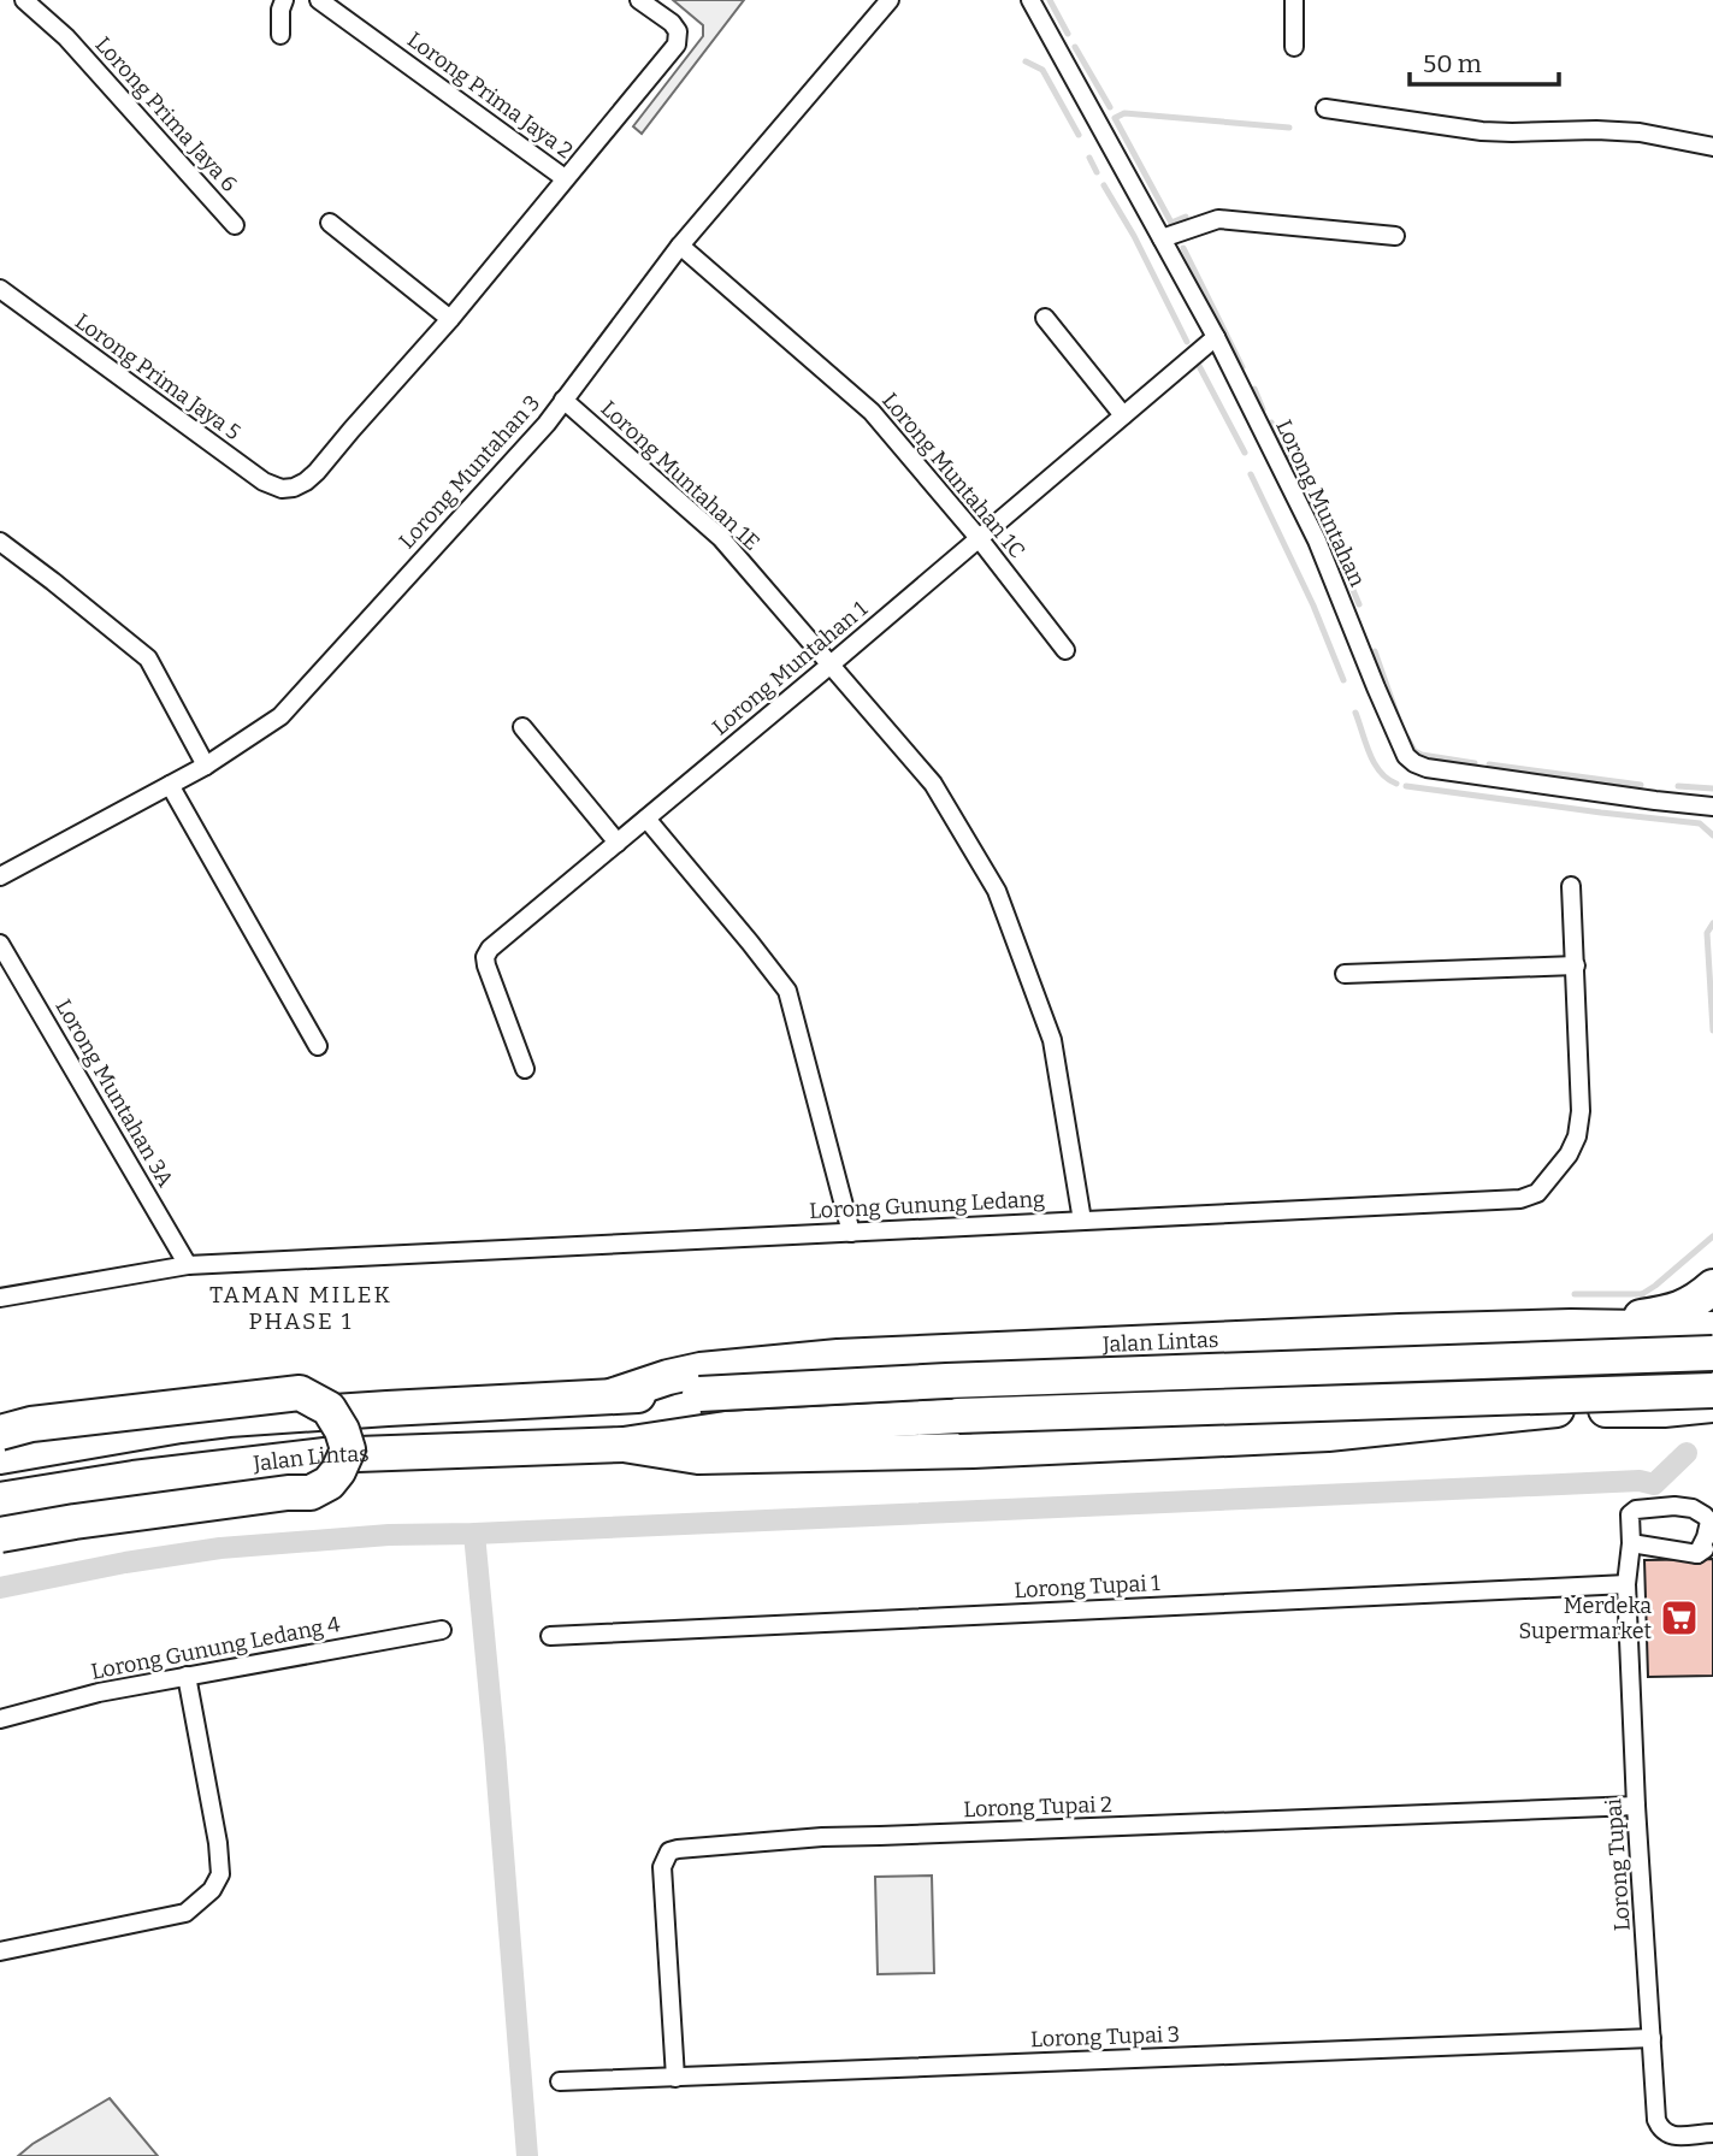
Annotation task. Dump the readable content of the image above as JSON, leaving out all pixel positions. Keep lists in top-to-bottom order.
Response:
{
  "streets": {
    "highway": ["Jalan Lintas"],
    "street": [
      "Lorong Prima Jaya 2",
      "Lorong Prima Jaya 6",
      "Lorong Prima Jaya 5",
      "Lorong Muntahan 3",
      "Lorong Muntahan 1E",
      "Lorong Muntahan 1C",
      "Lorong Muntahan",
      "Lorong Muntahan 1",
      "Lorong Muntahan 3A",
      "Lorong Gunung Ledang",
      "Lorong Tupai 1",
      "Lorong Gunung Ledang 4",
      "Lorong Tupai 2",
      "Lorong Tupai",
      "Lorong Tupai 3"
    ]
  },
  "crossings": [
    ["Lorong Muntahan 3", "Lorong Muntahan 1E"],
    ["Lorong Muntahan 3", "Lorong Muntahan 1C"],
    ["Lorong Muntahan 1E", "Lorong Muntahan 1"],
    ["Lorong Muntahan 1E", "Lorong Gunung Ledang"],
    ["Lorong Muntahan 1C", "Lorong Muntahan 1"],
    ["Lorong Muntahan", "Lorong Muntahan 1"],
    ["Lorong Muntahan 3A", "Lorong Gunung Ledang"],
    ["Lorong Tupai 1", "Lorong Tupai"],
    ["Lorong Tupai 2", "Lorong Tupai"],
    ["Lorong Tupai 2", "Lorong Tupai 3"],
    ["Lorong Tupai", "Lorong Tupai 3"]
  ],
  "districts": ["TAMAN MILEK PHASE 1"],
  "places": {
    "supermarket": ["Merdeka Supermarket"]
  },
  "scale_bar": "50 m"
}
